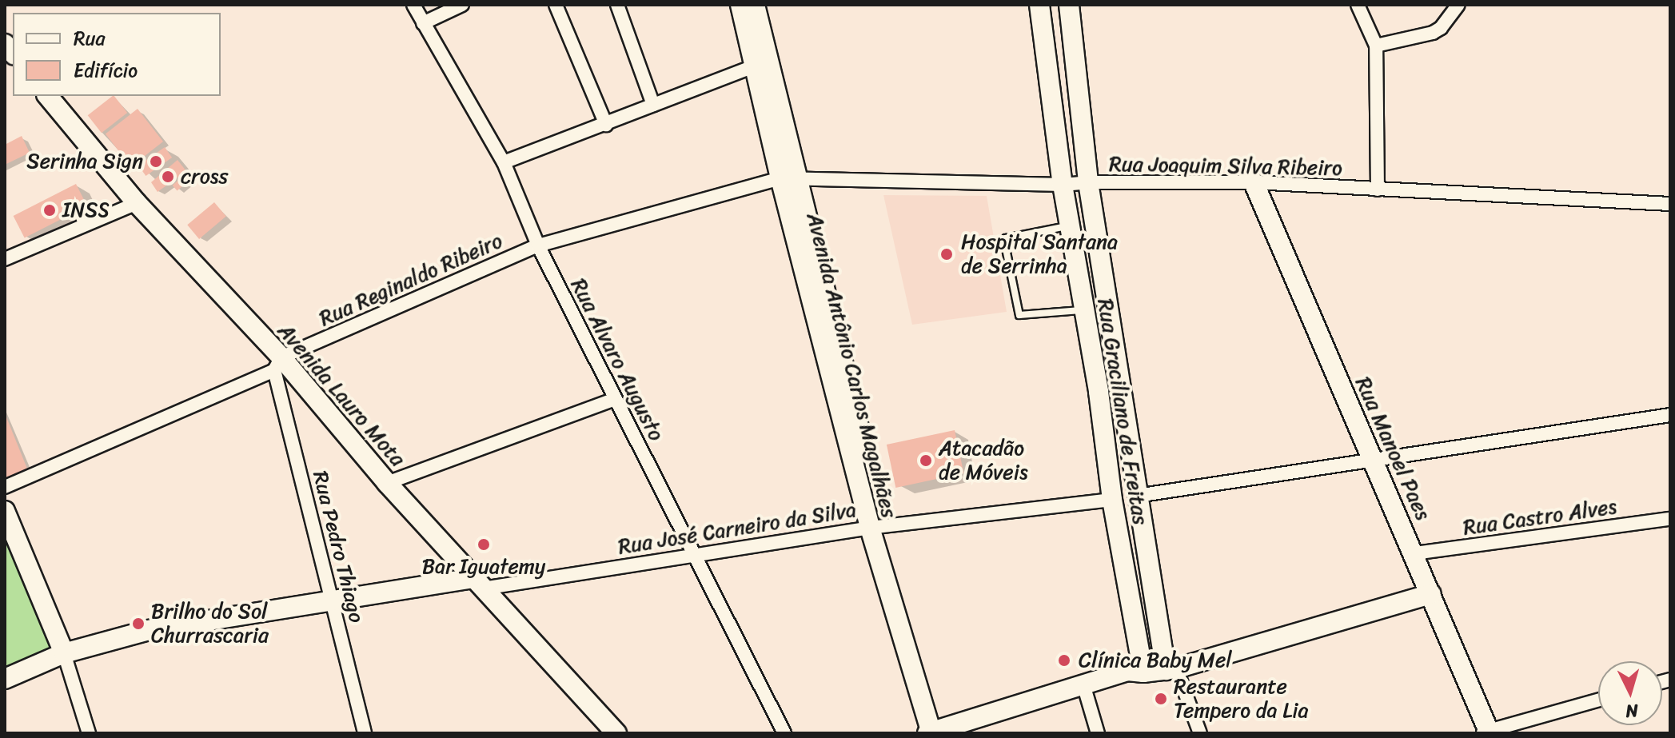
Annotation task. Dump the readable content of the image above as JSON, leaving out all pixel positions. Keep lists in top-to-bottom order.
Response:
{
  "streets": {
    "street": [
      "Rua Joaquim Silva Ribeiro",
      "Rua Reginaldo Ribeiro",
      "Rua Alvaro Augusto",
      "Avenida Antônio Carlos Magalhães",
      "Avenida Lauro Mota",
      "Rua Graciliano de Freitas",
      "Rua Manoel Paes",
      "Rua Castro Alves",
      "Rua José Carneiro da Silva",
      "Rua Pedro Thiago"
    ]
  },
  "crossings": [
    ["Rua Joaquim Silva Ribeiro", "Rua Reginaldo Ribeiro"],
    ["Rua Joaquim Silva Ribeiro", "Avenida Antônio Carlos Magalhães"],
    ["Rua Joaquim Silva Ribeiro", "Rua Graciliano de Freitas"],
    ["Rua Joaquim Silva Ribeiro", "Rua Manoel Paes"],
    ["Rua Reginaldo Ribeiro", "Rua Alvaro Augusto"],
    ["Rua Reginaldo Ribeiro", "Avenida Antônio Carlos Magalhães"],
    ["Rua Reginaldo Ribeiro", "Avenida Lauro Mota"],
    ["Rua Reginaldo Ribeiro", "Rua Pedro Thiago"],
    ["Rua Alvaro Augusto", "Rua José Carneiro da Silva"],
    ["Avenida Antônio Carlos Magalhães", "Rua José Carneiro da Silva"],
    ["Avenida Lauro Mota", "Rua José Carneiro da Silva"],
    ["Avenida Lauro Mota", "Rua Pedro Thiago"],
    ["Rua Graciliano de Freitas", "Rua José Carneiro da Silva"],
    ["Rua Manoel Paes", "Rua Castro Alves"]
  ],
  "places": [
    "Serinha Sign",
    "cross",
    "INSS",
    "Hospital Santana de Serrinha",
    "Atacadão de Móveis",
    "Bar Iguatemy",
    "Brilho do Sol Churrascaria",
    "Clínica Baby Mel",
    "Restaurante Tempero da Lia"
  ],
  "legend": ["Rua", "Edifício"],
  "north": "bottom"
}
